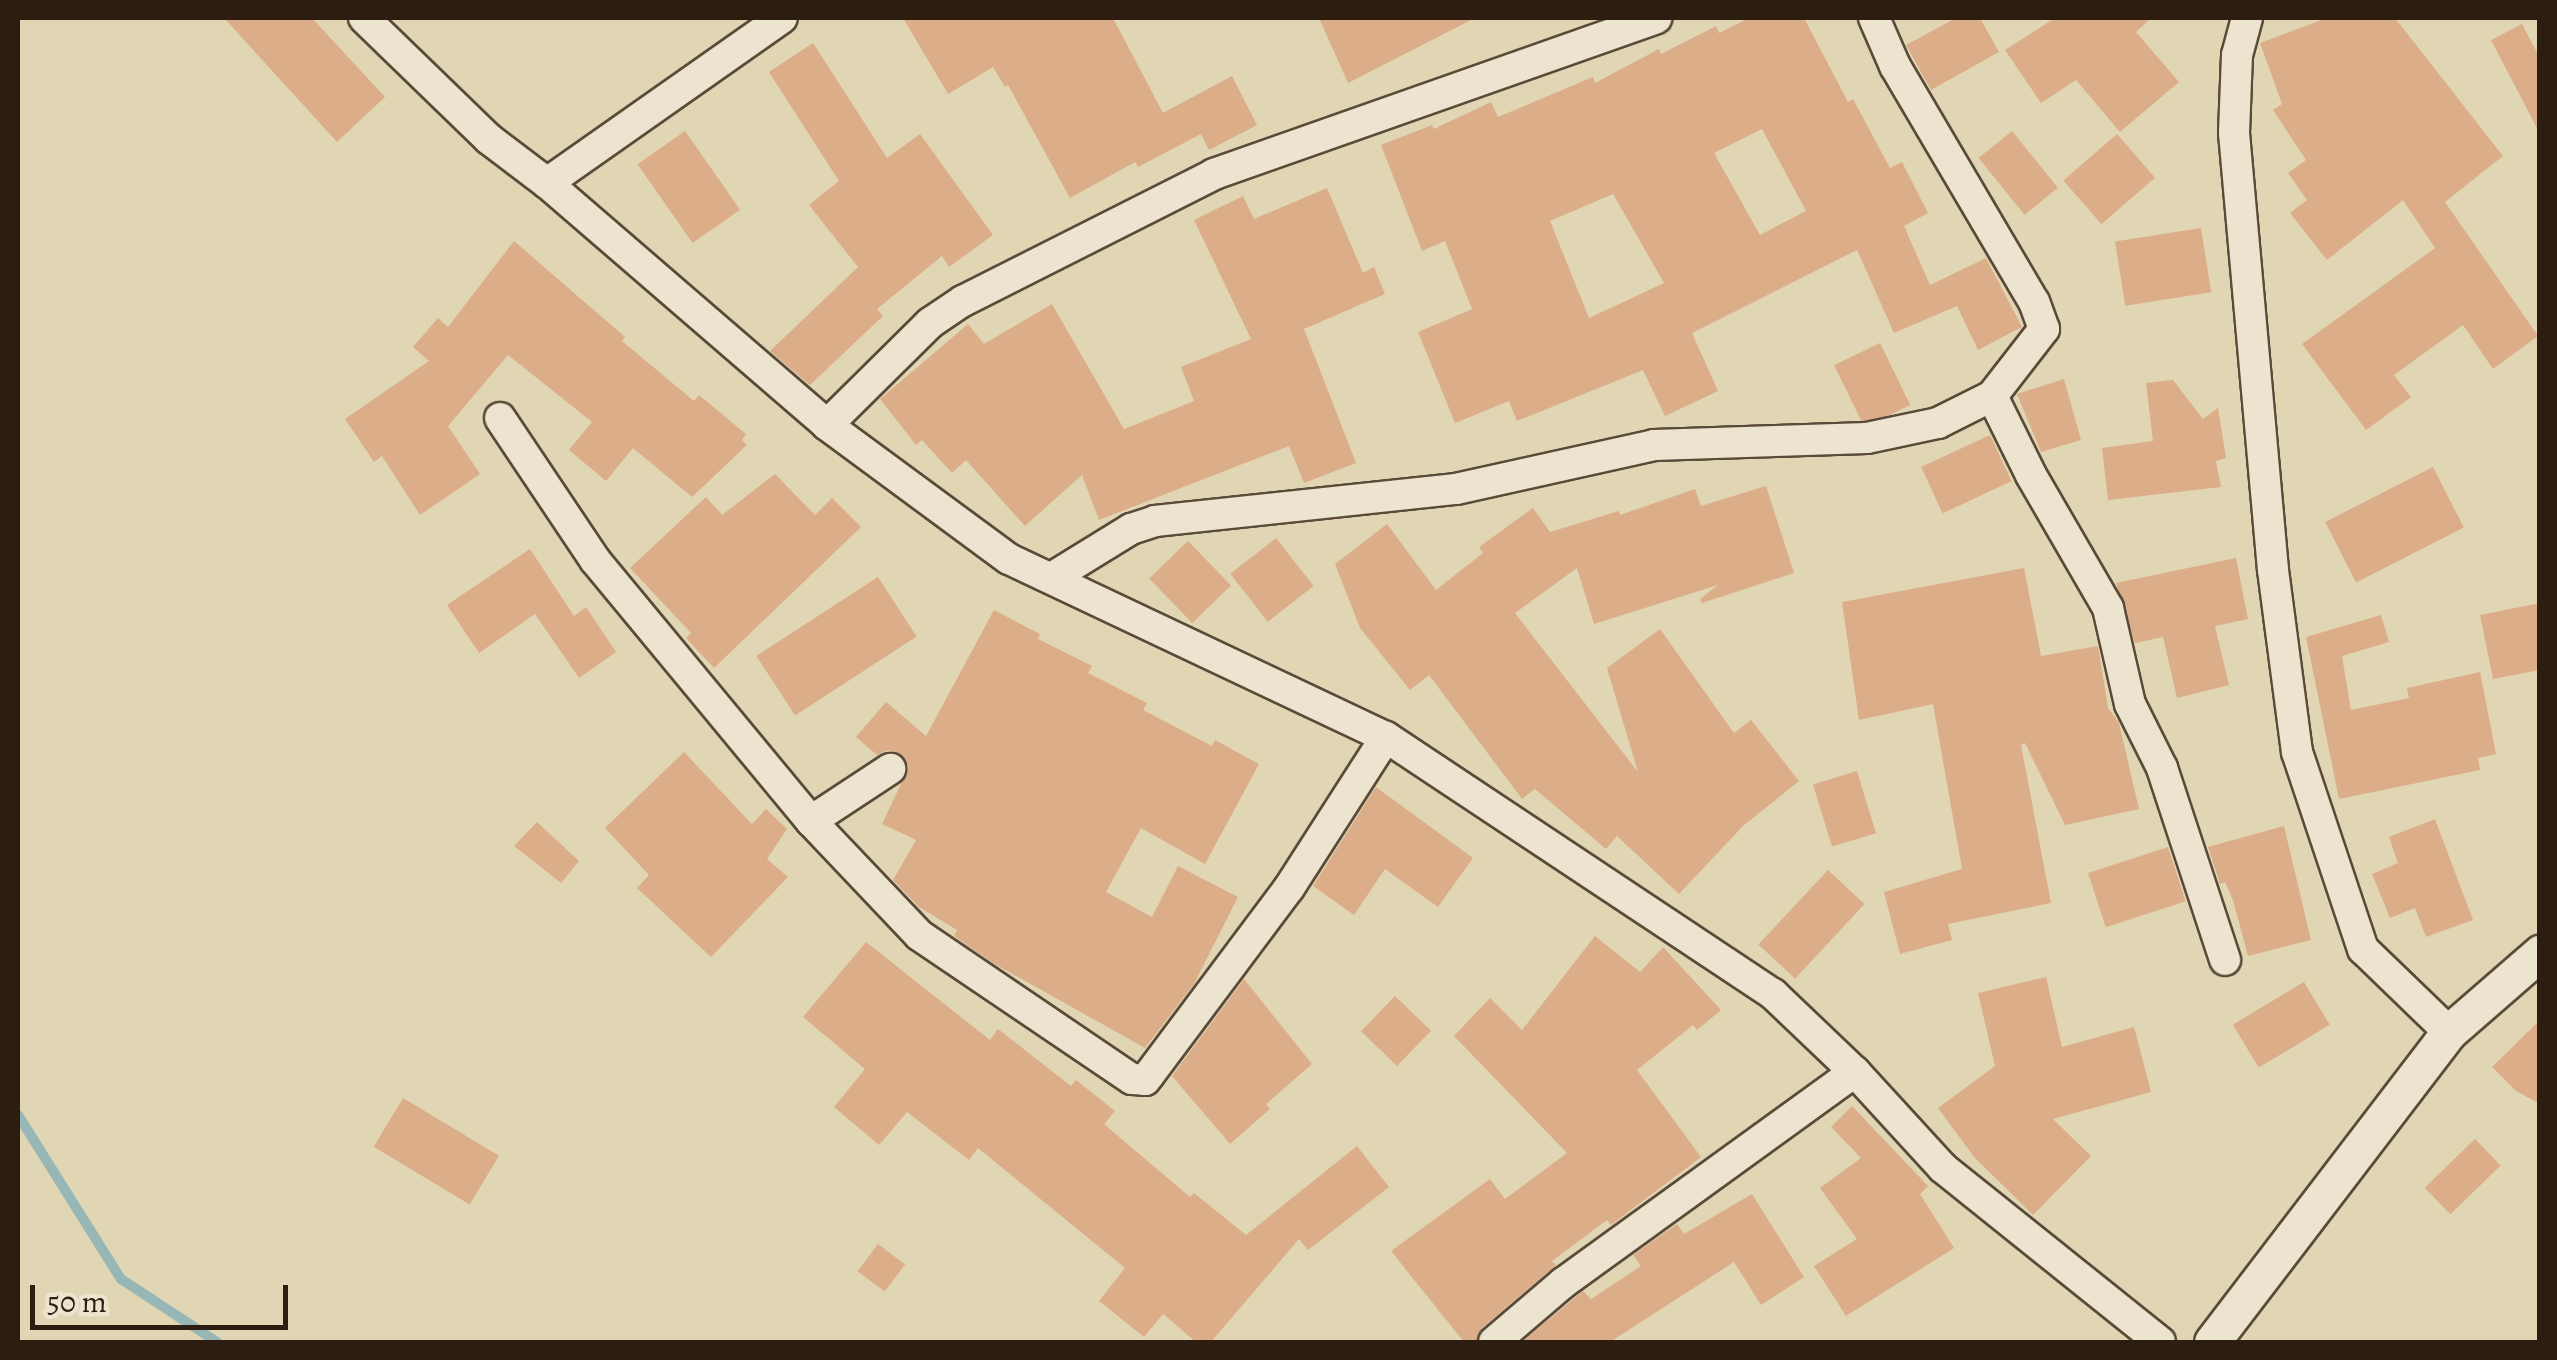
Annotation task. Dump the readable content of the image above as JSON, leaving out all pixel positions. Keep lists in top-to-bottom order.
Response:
{
  "scale_bar": "50 m"
}
